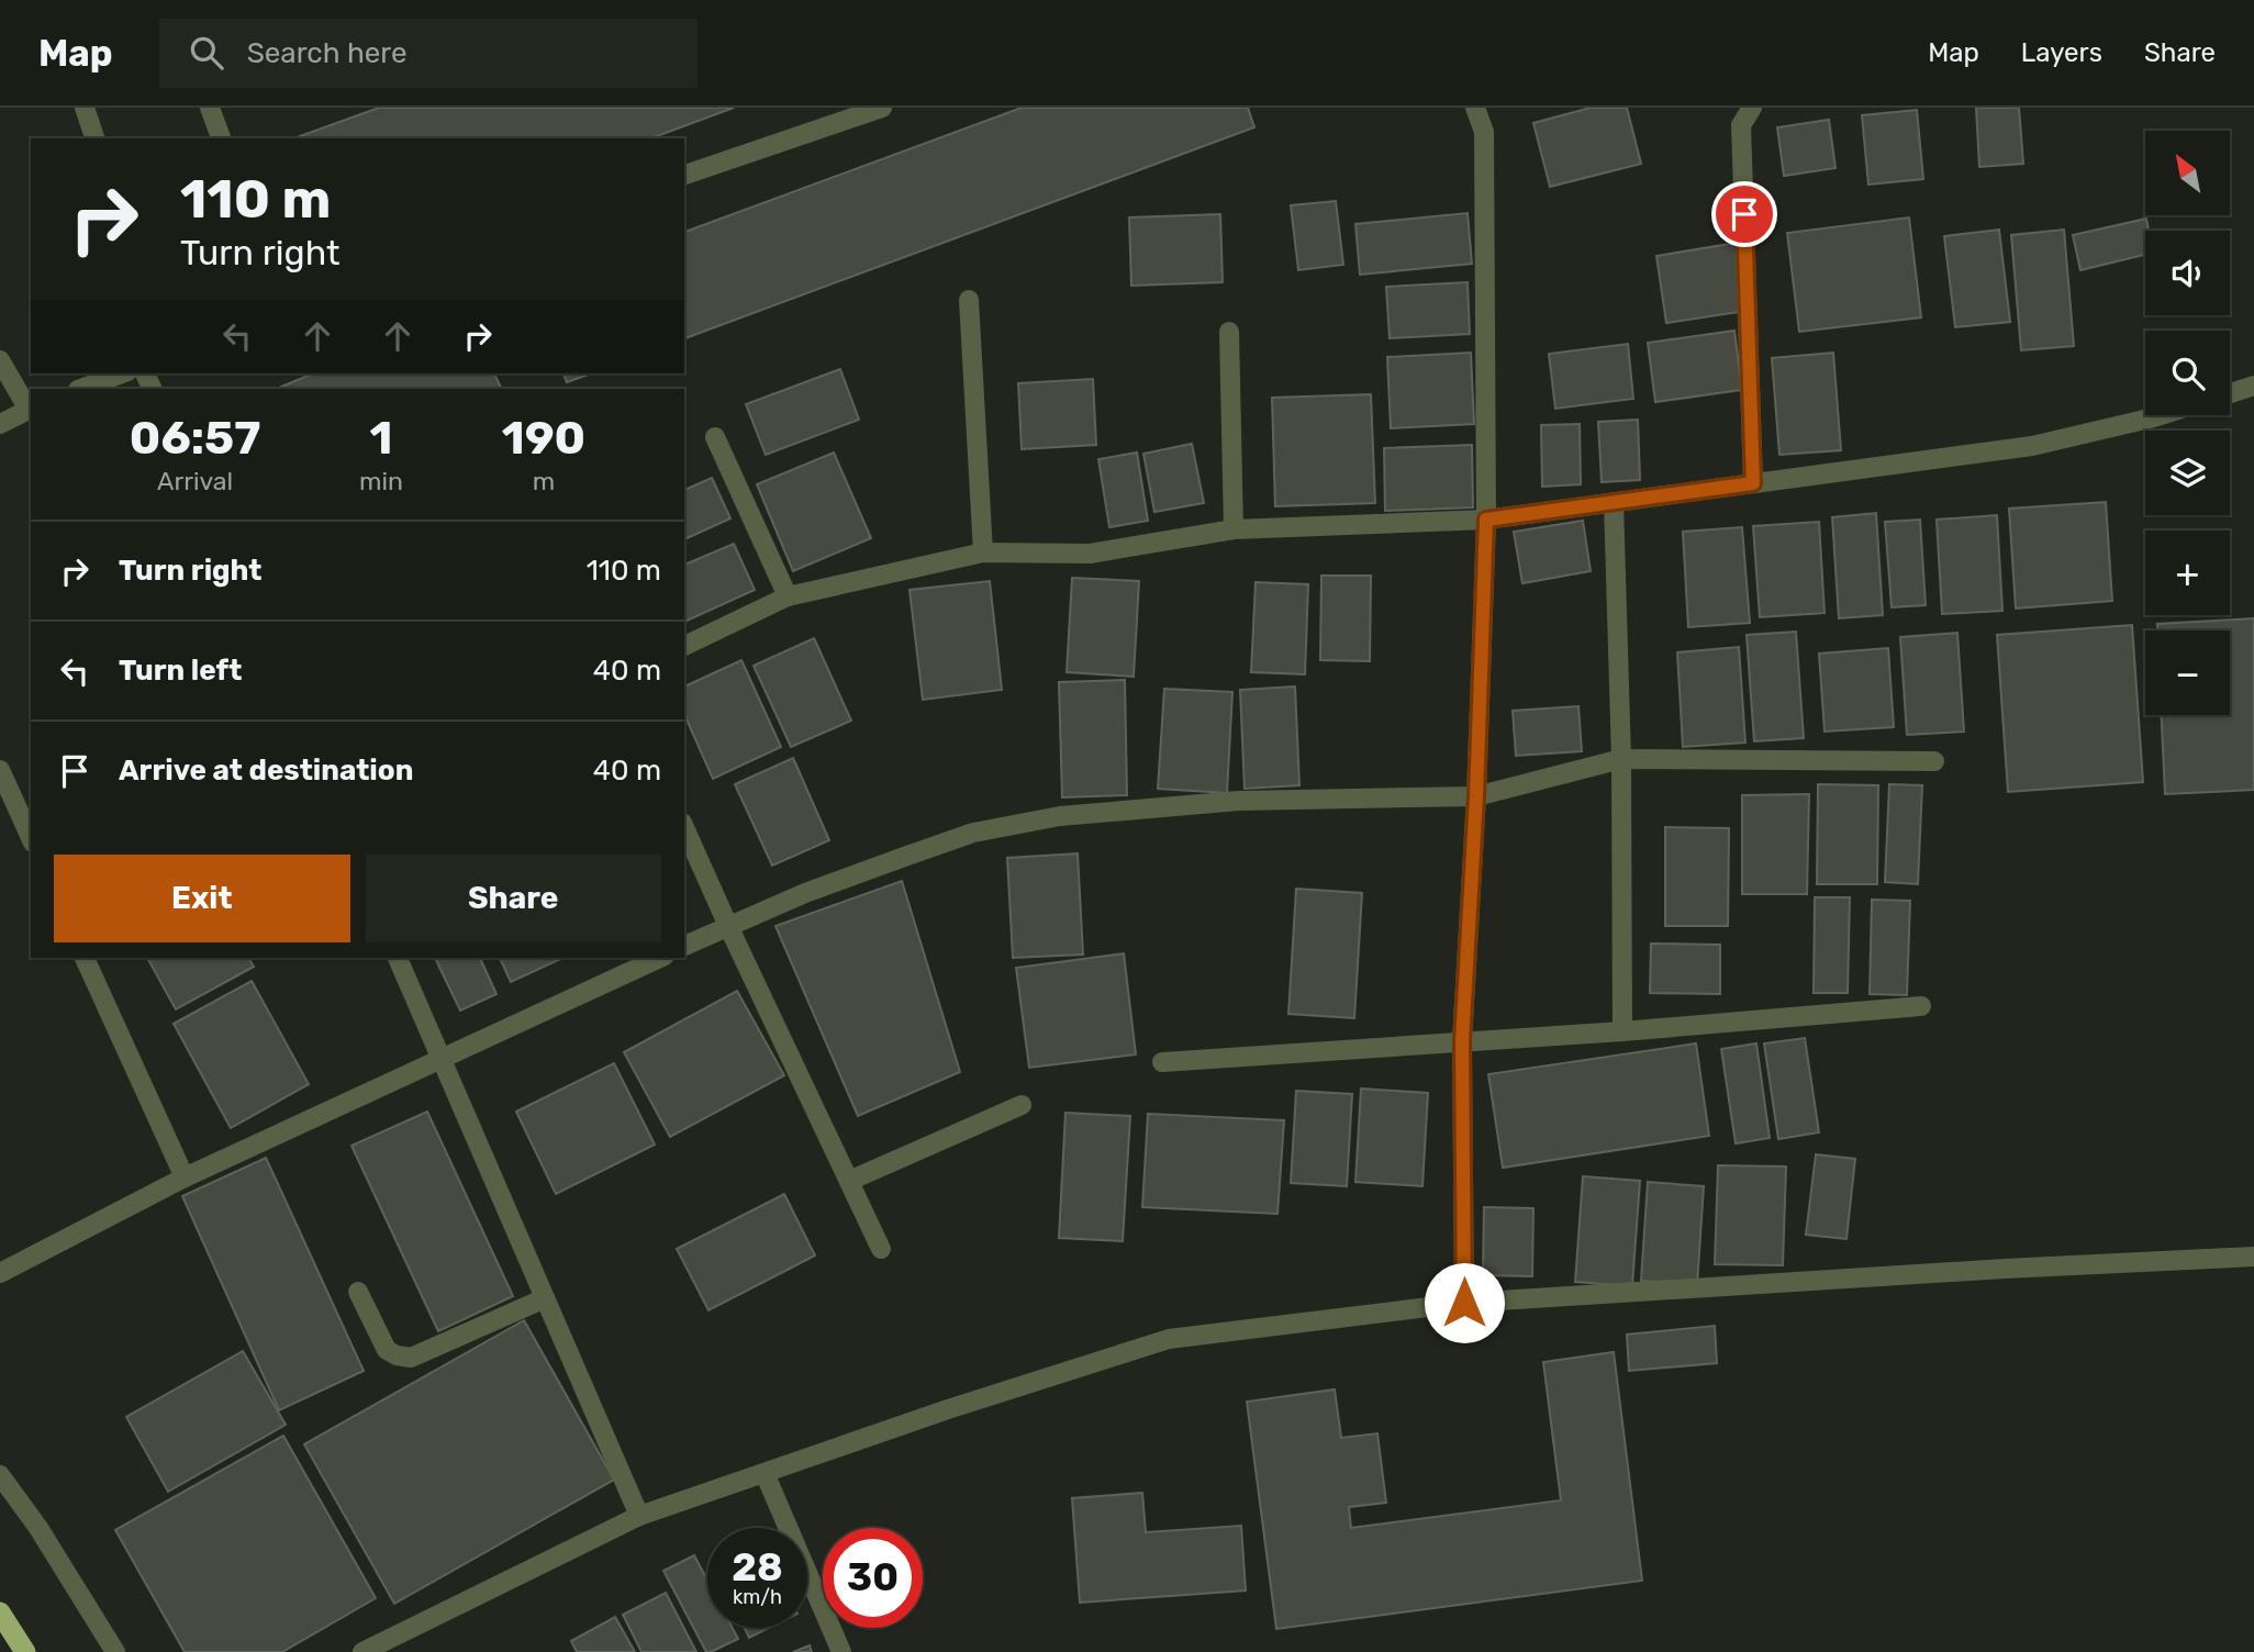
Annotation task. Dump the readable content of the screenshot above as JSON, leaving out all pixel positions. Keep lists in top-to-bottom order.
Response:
{
  "north": "top left",
  "page": {
    "header": "Map",
    "search": "Search here",
    "nav": ["Map", "Layers", "Share"],
    "map_buttons": ["+", "−"],
    "turn": ["110 m", "Turn right"],
    "eta": [
      "06:57",
      "Arrival",
      "1",
      "min",
      "190",
      "m"
    ],
    "list": [
      {
        "name": "Turn right",
        "value": "110 m"
      },
      {
        "name": "Turn left",
        "value": "40 m"
      },
      {
        "name": "Arrive at destination",
        "value": "40 m"
      }
    ],
    "buttons": ["Exit", "Share"],
    "speed": "28 km/h",
    "limit": "30"
  }
}
